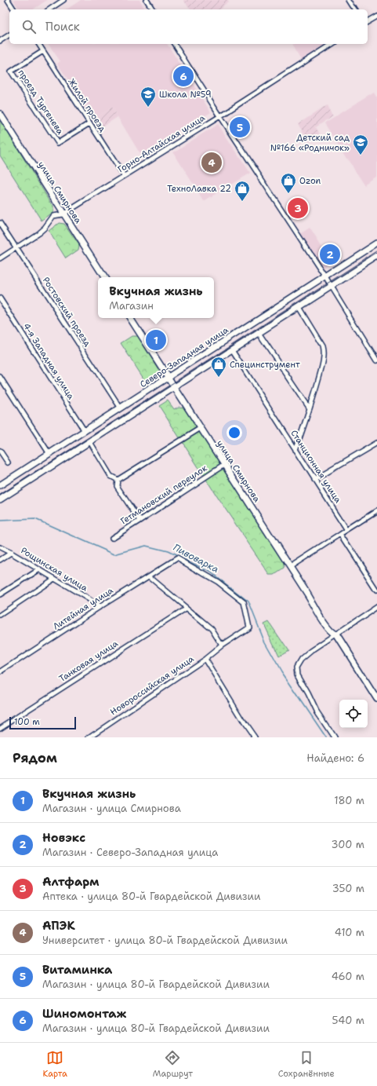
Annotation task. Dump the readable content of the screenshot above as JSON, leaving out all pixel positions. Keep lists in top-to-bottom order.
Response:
{
  "streets": {
    "main road": ["улица Смирнова", "Северо-Западная улица"],
    "street": [
      "проезд Тургенева",
      "Жилой проезд",
      "Горно-Алтайская улица",
      "Ростовский проезд",
      "4-я Западная улица",
      "Станционная улица",
      "Гетмановский переулок",
      "Рощинская улица",
      "Литейная улица",
      "Танковая улица",
      "Новороссийская улица"
    ]
  },
  "crossings": [
    ["проезд Тургенева", "Жилой проезд"],
    ["Жилой проезд", "Горно-Алтайская улица"],
    ["Горно-Алтайская улица", "улица Смирнова"],
    ["Горно-Алтайская улица", "Ростовский проезд"],
    ["улица Смирнова", "Северо-Западная улица"],
    ["улица Смирнова", "Гетмановский переулок"],
    ["Ростовский проезд", "Северо-Западная улица"],
    ["Северо-Западная улица", "4-я Западная улица"],
    ["Рощинская улица", "Литейная улица"],
    ["Литейная улица", "Новороссийская улица"]
  ],
  "water": ["Пивоварка"],
  "places": {
    "school or university": ["Школа №59", "Детский сад №166 «Родничок»"],
    "shop": ["Ozon", "ТехноЛавка 22", "Специнструмент"]
  },
  "scale_bar": "100 m",
  "page": {
    "search": "Поиск",
    "pins": [
      "6",
      "5",
      "4",
      "3",
      "2",
      "1"
    ],
    "popup": ["Вкучная жизнь", "Магазин"],
    "scale": "100 m",
    "heading": ["Рядом", "Найдено: 6"],
    "list": [
      {
        "mark": "1",
        "name": "Вкучная жизнь",
        "note": "Магазин · улица Смирнова",
        "value": "180 m"
      },
      {
        "mark": "2",
        "name": "Новэкс",
        "note": "Магазин · Северо-Западная улица",
        "value": "300 m"
      },
      {
        "mark": "3",
        "name": "Алтфарм",
        "note": "Аптека · улица 80-й Гвардейской Дивизии",
        "value": "350 m"
      },
      {
        "mark": "4",
        "name": "АПЭК",
        "note": "Университет · улица 80-й Гвардейской Дивизии",
        "value": "410 m"
      },
      {
        "mark": "5",
        "name": "Витаминка",
        "note": "Магазин · улица 80-й Гвардейской Дивизии",
        "value": "460 m"
      },
      {
        "mark": "6",
        "name": "Шиномонтаж",
        "note": "Магазин · улица 80-й Гвардейской Дивизии",
        "value": "540 m"
      }
    ],
    "nav": ["Карта", "Маршрут", "Сохранённые"]
  }
}
